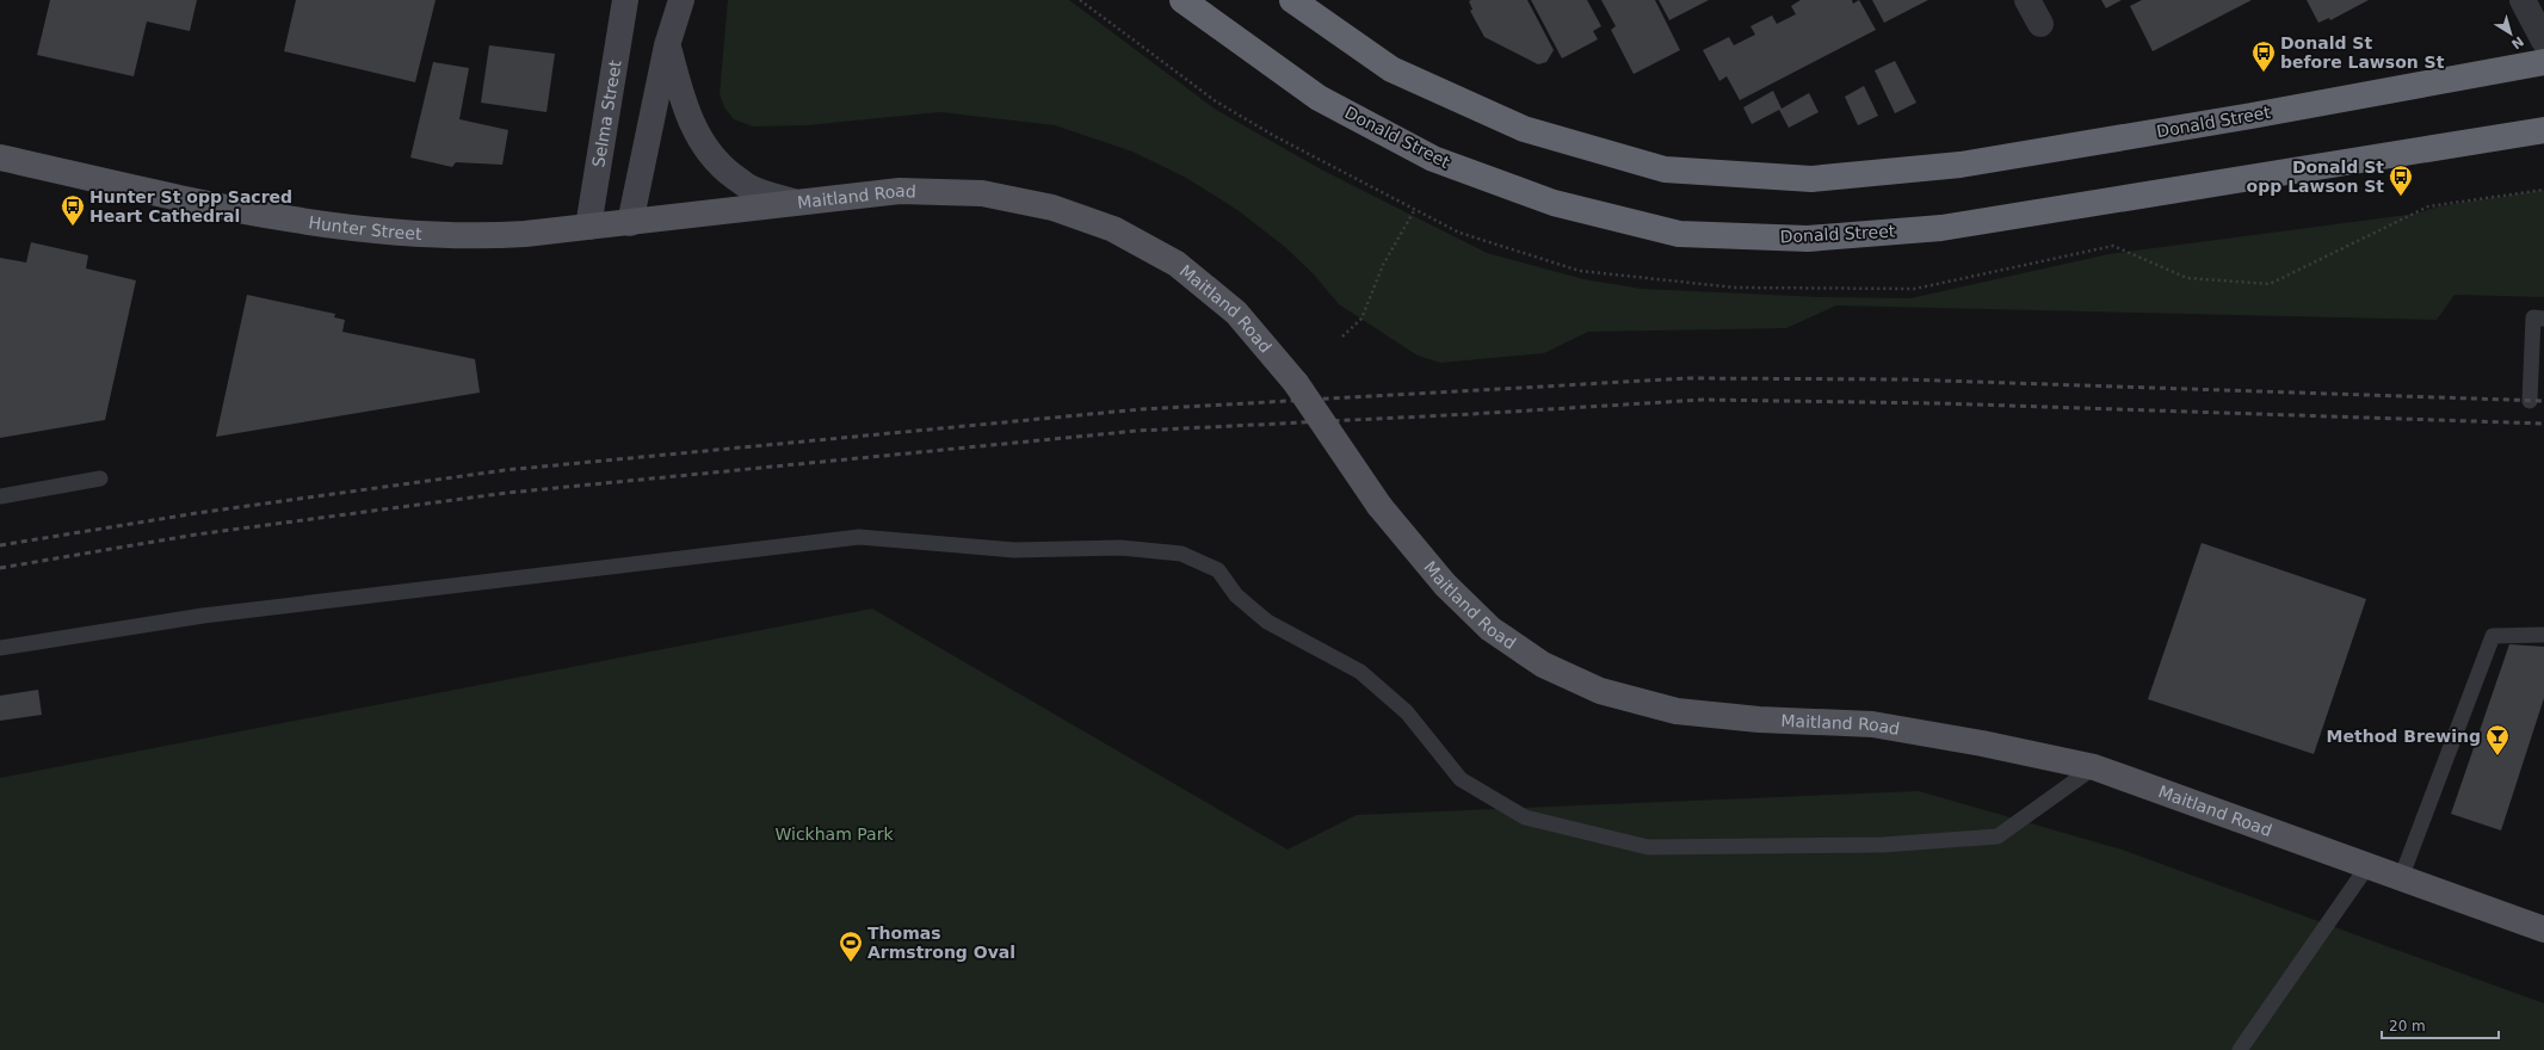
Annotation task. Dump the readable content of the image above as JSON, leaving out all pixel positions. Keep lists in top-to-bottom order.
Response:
{
  "streets": {
    "highway": ["Donald Street"],
    "main road": ["Selma Street", "Maitland Road", "Hunter Street"]
  },
  "crossings": [
    ["Selma Street", "Maitland Road"],
    ["Maitland Road", "Hunter Street"]
  ],
  "parks": ["Wickham Park"],
  "places": {
    "bus stop": ["Donald St before Lawson St", "Donald St opp Lawson St", "Hunter St opp Sacred Heart Cathedral"],
    "bar": ["Method Brewing"],
    "sports": ["Thomas Armstrong Oval"]
  },
  "scale_bar": "20 m",
  "north": "bottom right"
}
